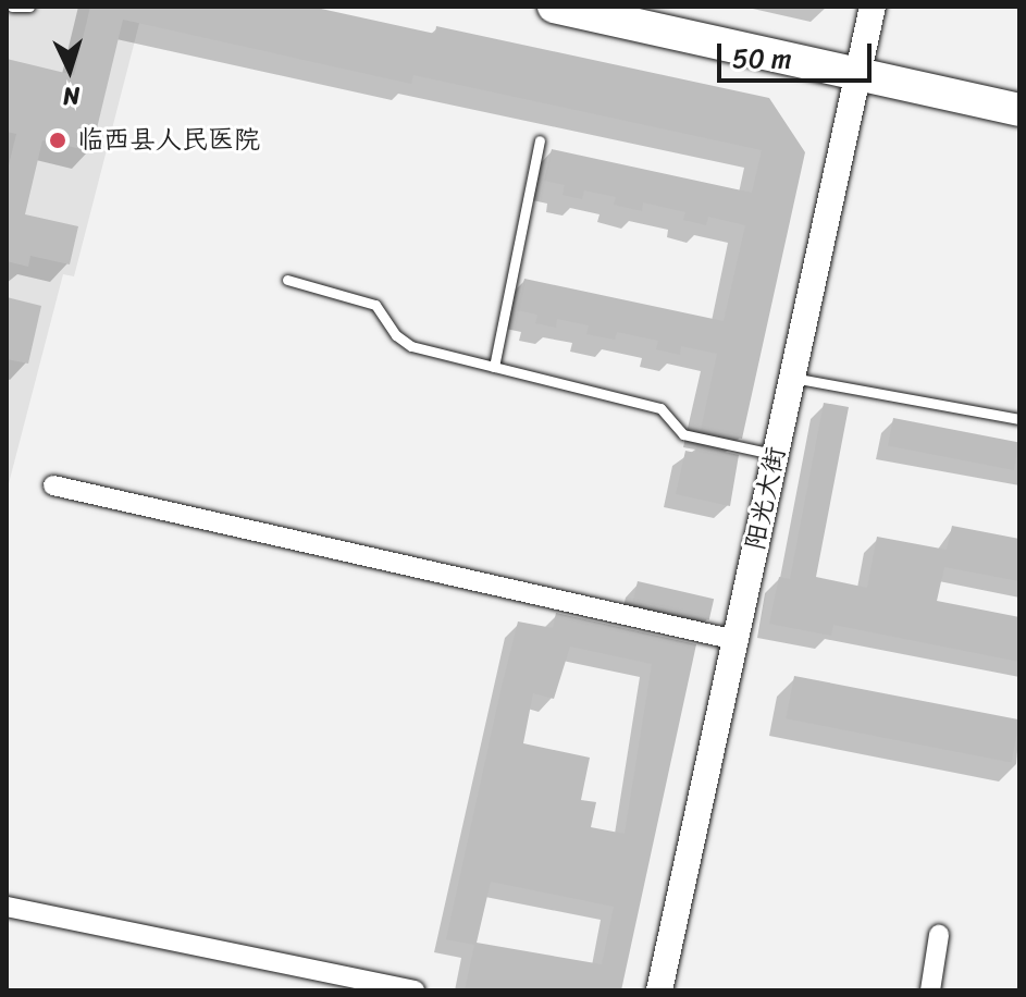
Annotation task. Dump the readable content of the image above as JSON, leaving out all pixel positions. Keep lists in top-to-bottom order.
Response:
{
  "streets": {
    "street": ["阳光大街"]
  },
  "places": ["临西县人民医院"],
  "scale_bar": "50 m",
  "north": "bottom"
}
